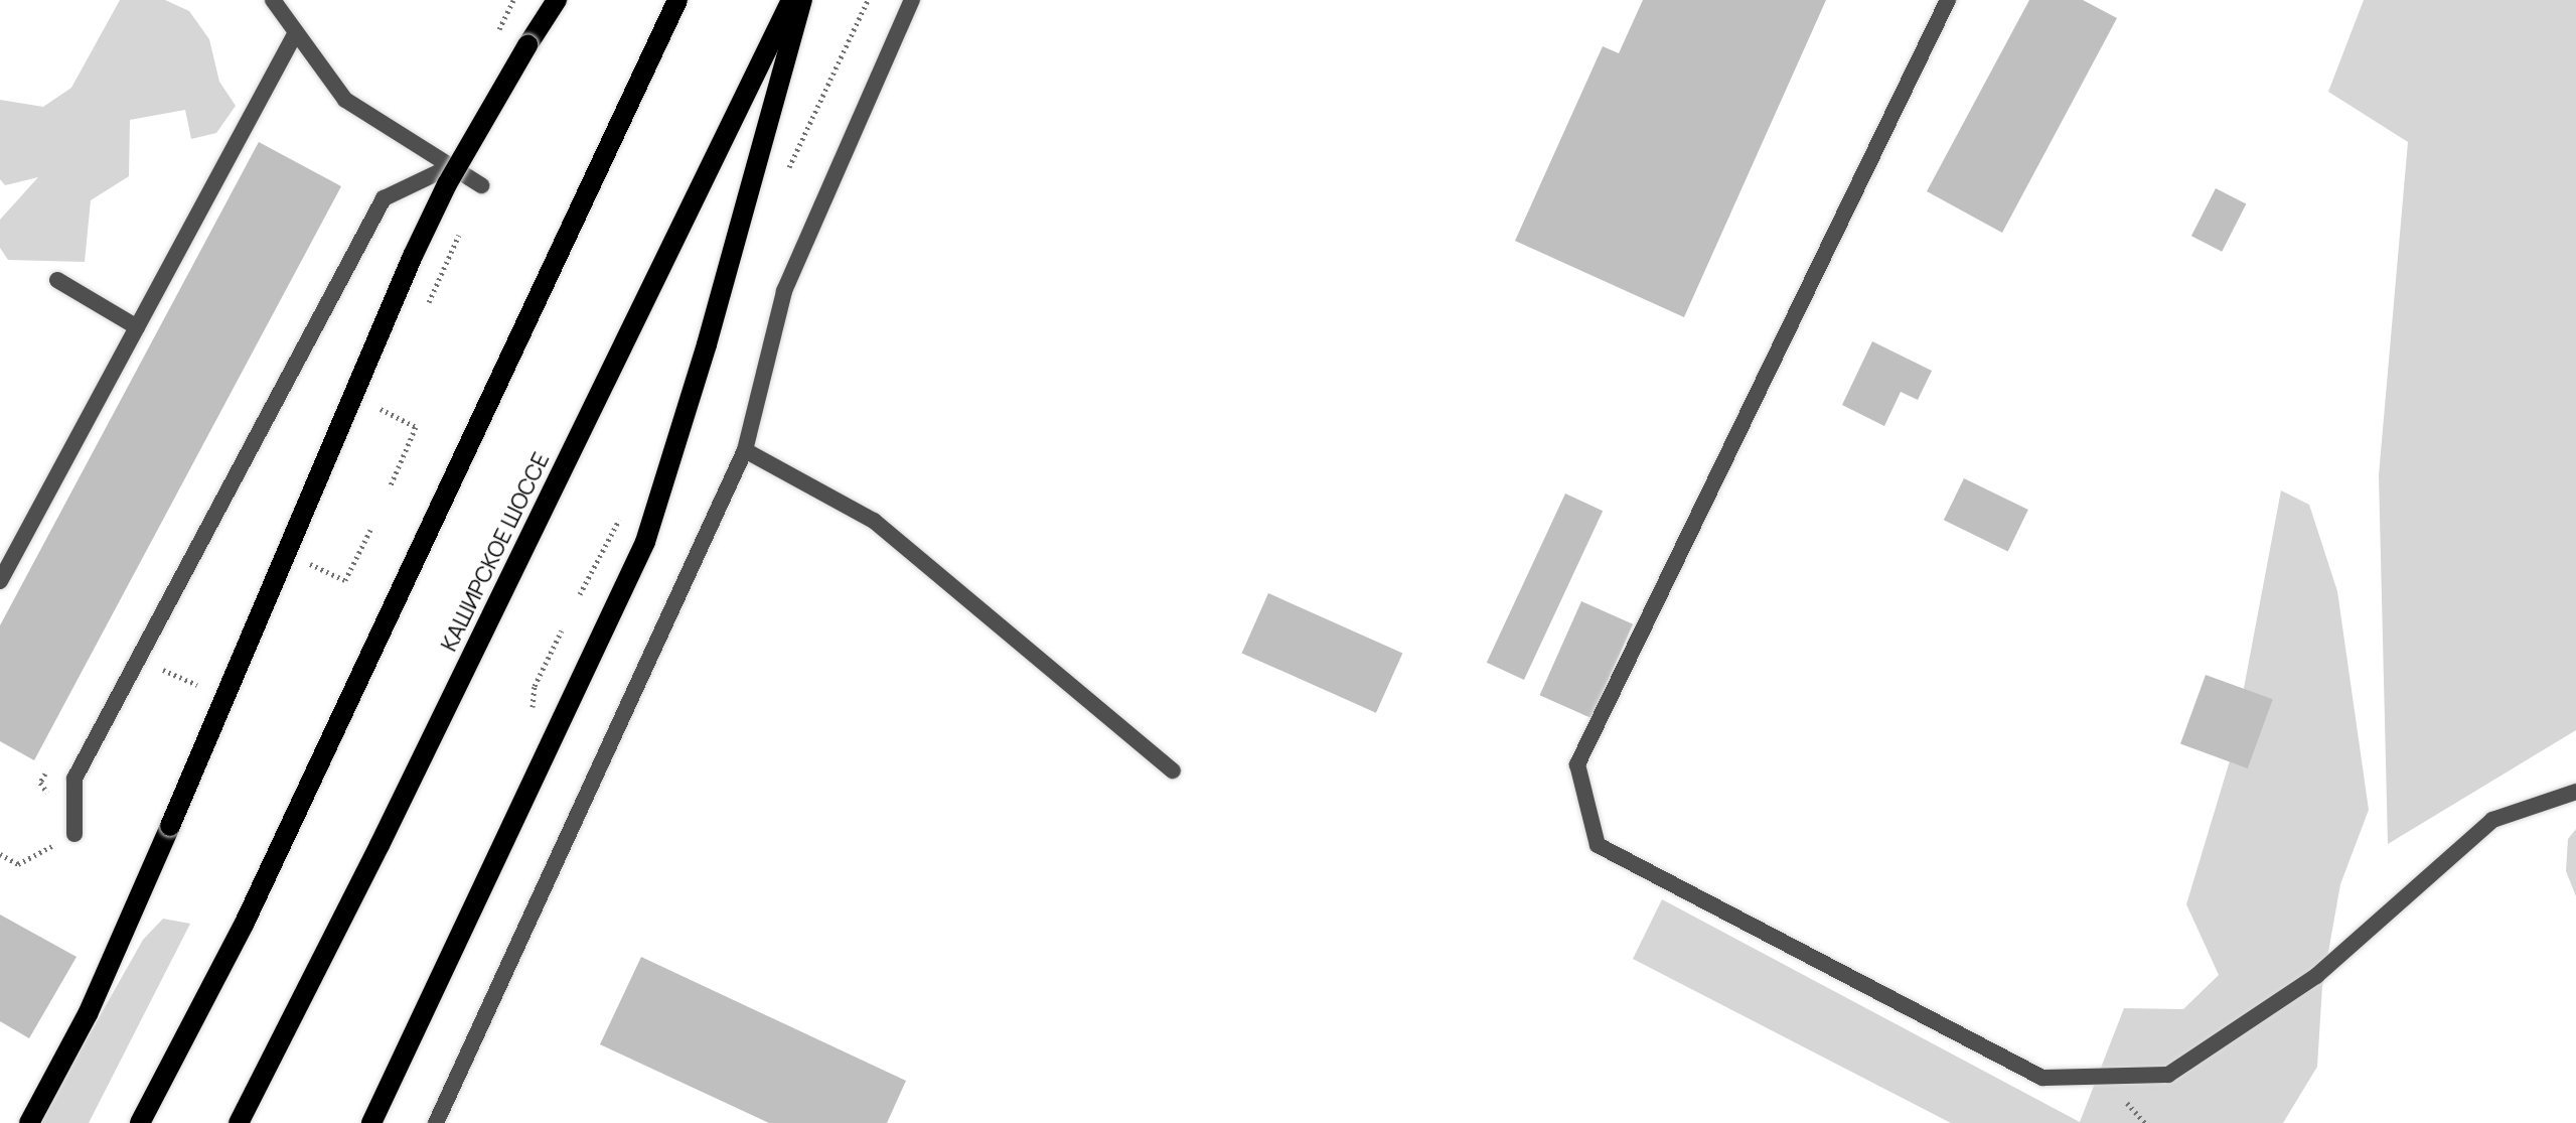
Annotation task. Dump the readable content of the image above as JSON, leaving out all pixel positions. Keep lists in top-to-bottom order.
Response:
{
  "streets": {
    "main road": ["КАШИРСКОЕ ШОССЕ"]
  }
}
